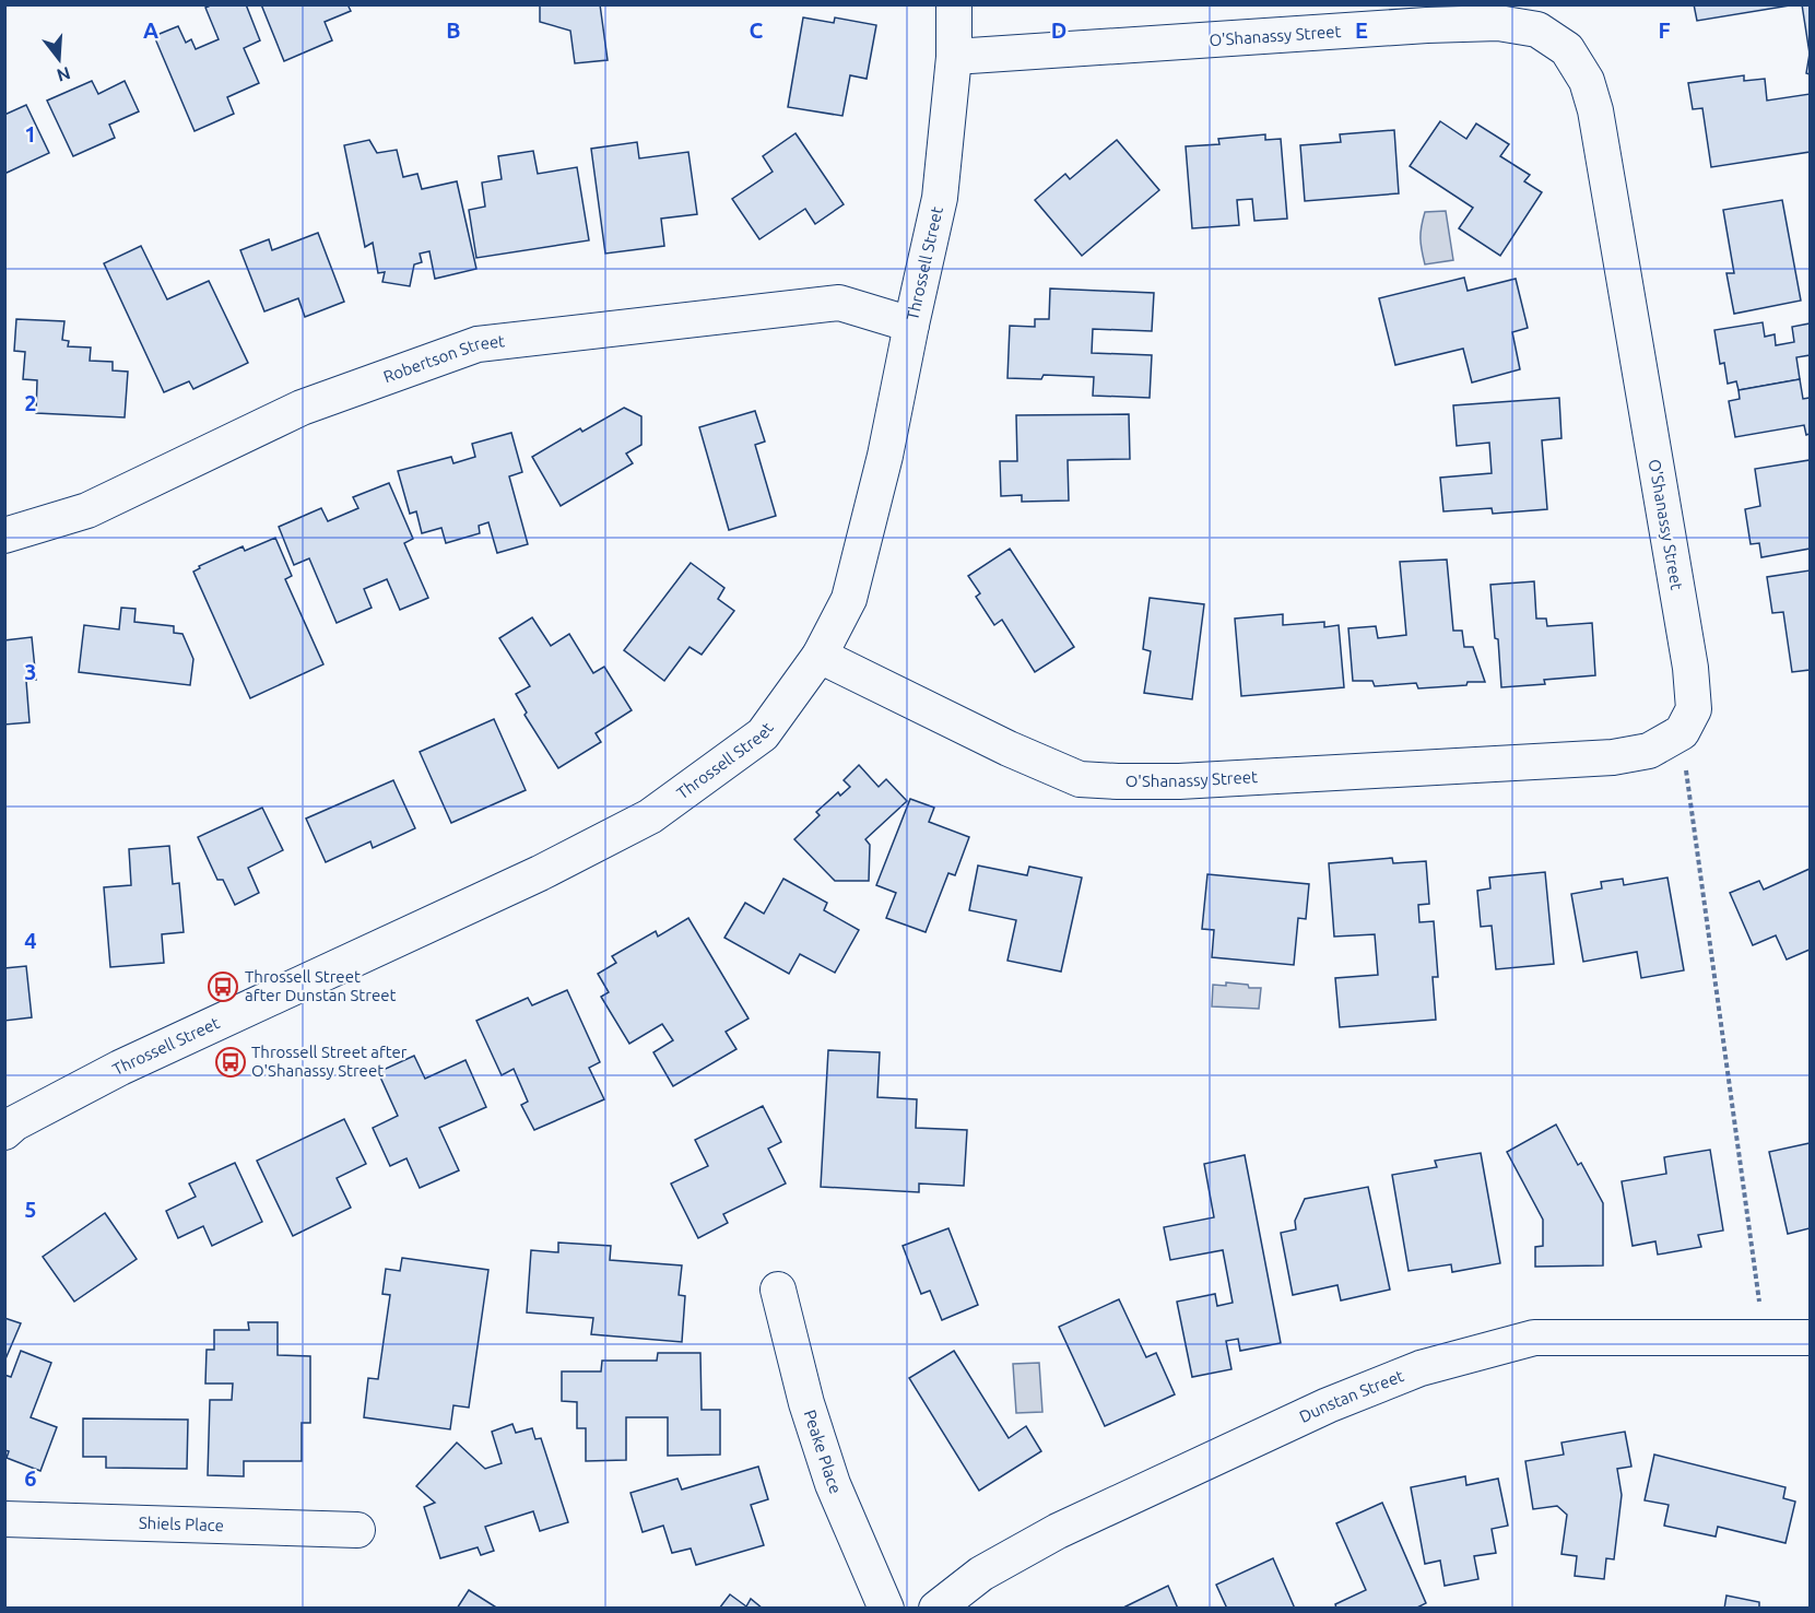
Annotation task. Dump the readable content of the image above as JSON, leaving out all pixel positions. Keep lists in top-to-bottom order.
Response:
{
  "streets": {
    "street": [
      "O'Shanassy Street",
      "Throssell Street",
      "Robertson Street",
      "Dunstan Street",
      "Peake Place",
      "Shiels Place"
    ]
  },
  "crossings": [
    ["O'Shanassy Street", "Throssell Street"],
    ["Throssell Street", "Robertson Street"]
  ],
  "places": {
    "bus stop": ["Throssell Street after Dunstan Street", "Throssell Street after O'Shanassy Street"]
  },
  "north": "bottom",
  "grid": {
    "columns": [
      "A",
      "B",
      "C",
      "D",
      "E",
      "F"
    ],
    "rows": [
      "1",
      "2",
      "3",
      "4",
      "5",
      "6"
    ]
  }
}
